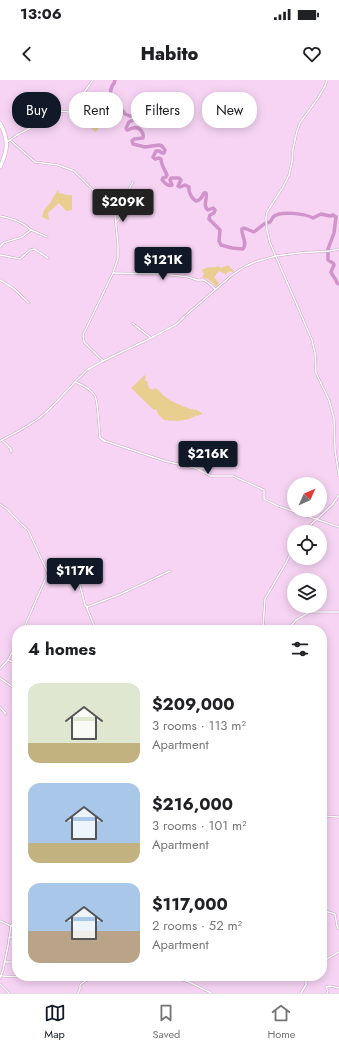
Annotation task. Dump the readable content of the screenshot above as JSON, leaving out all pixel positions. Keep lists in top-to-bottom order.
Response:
{
  "north": "top right",
  "page": {
    "status": "13:06",
    "header": "Habito",
    "chip": [
      "Buy",
      "Rent",
      "Filters",
      "New"
    ],
    "price": [
      "$209K",
      "$121K",
      "$216K",
      "$117K"
    ],
    "heading": "4 homes",
    "list": [
      {
        "name": "$209,000",
        "note": "3 rooms · 113 m² · Apartment"
      },
      {
        "name": "$216,000",
        "note": "3 rooms · 101 m² · Apartment"
      },
      {
        "name": "$117,000",
        "note": "2 rooms · 52 m² · Apartment"
      }
    ],
    "tabs": ["Map", "Saved", "Home"]
  }
}
